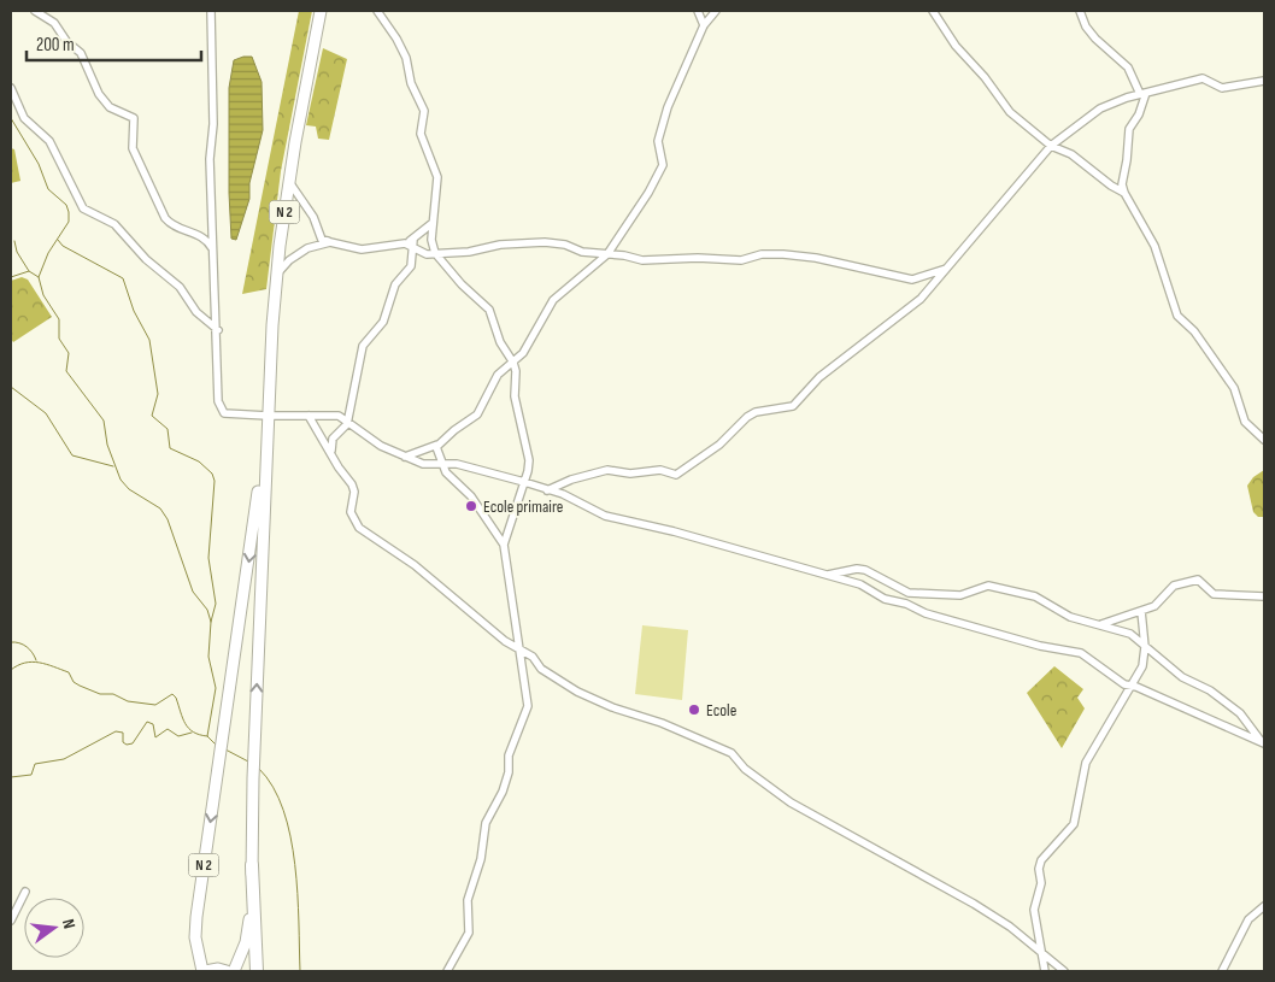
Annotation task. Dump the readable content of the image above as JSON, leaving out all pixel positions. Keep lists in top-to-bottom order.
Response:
{
  "streets": {
    "main road": ["N 2"]
  },
  "places": ["Ecole primaire", "Ecole"],
  "scale_bar": "200 m",
  "north": "right"
}
